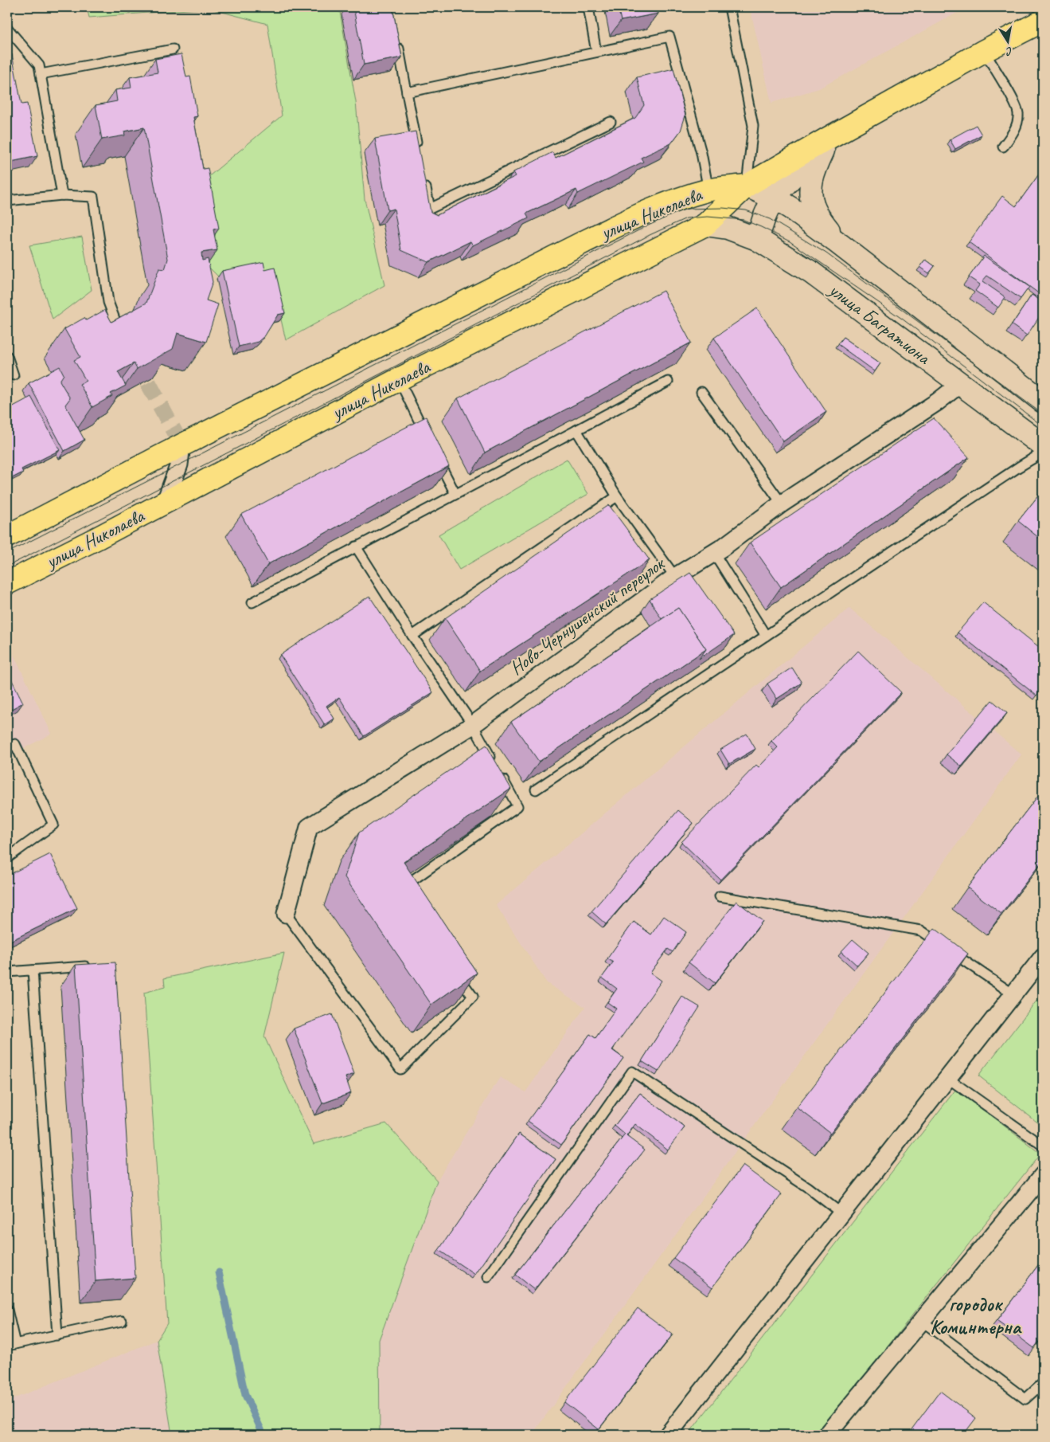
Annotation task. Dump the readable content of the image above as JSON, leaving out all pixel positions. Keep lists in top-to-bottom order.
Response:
{
  "streets": {
    "main road": ["улица Николаева", "улица Багратиона"],
    "street": ["Ново-Чернушенский переулок"]
  },
  "crossings": [
    ["улица Николаева", "улица Багратиона"],
    ["улица Багратиона", "Ново-Чернушенский переулок"]
  ],
  "districts": ["городок Коминтерна"],
  "north": "bottom"
}
